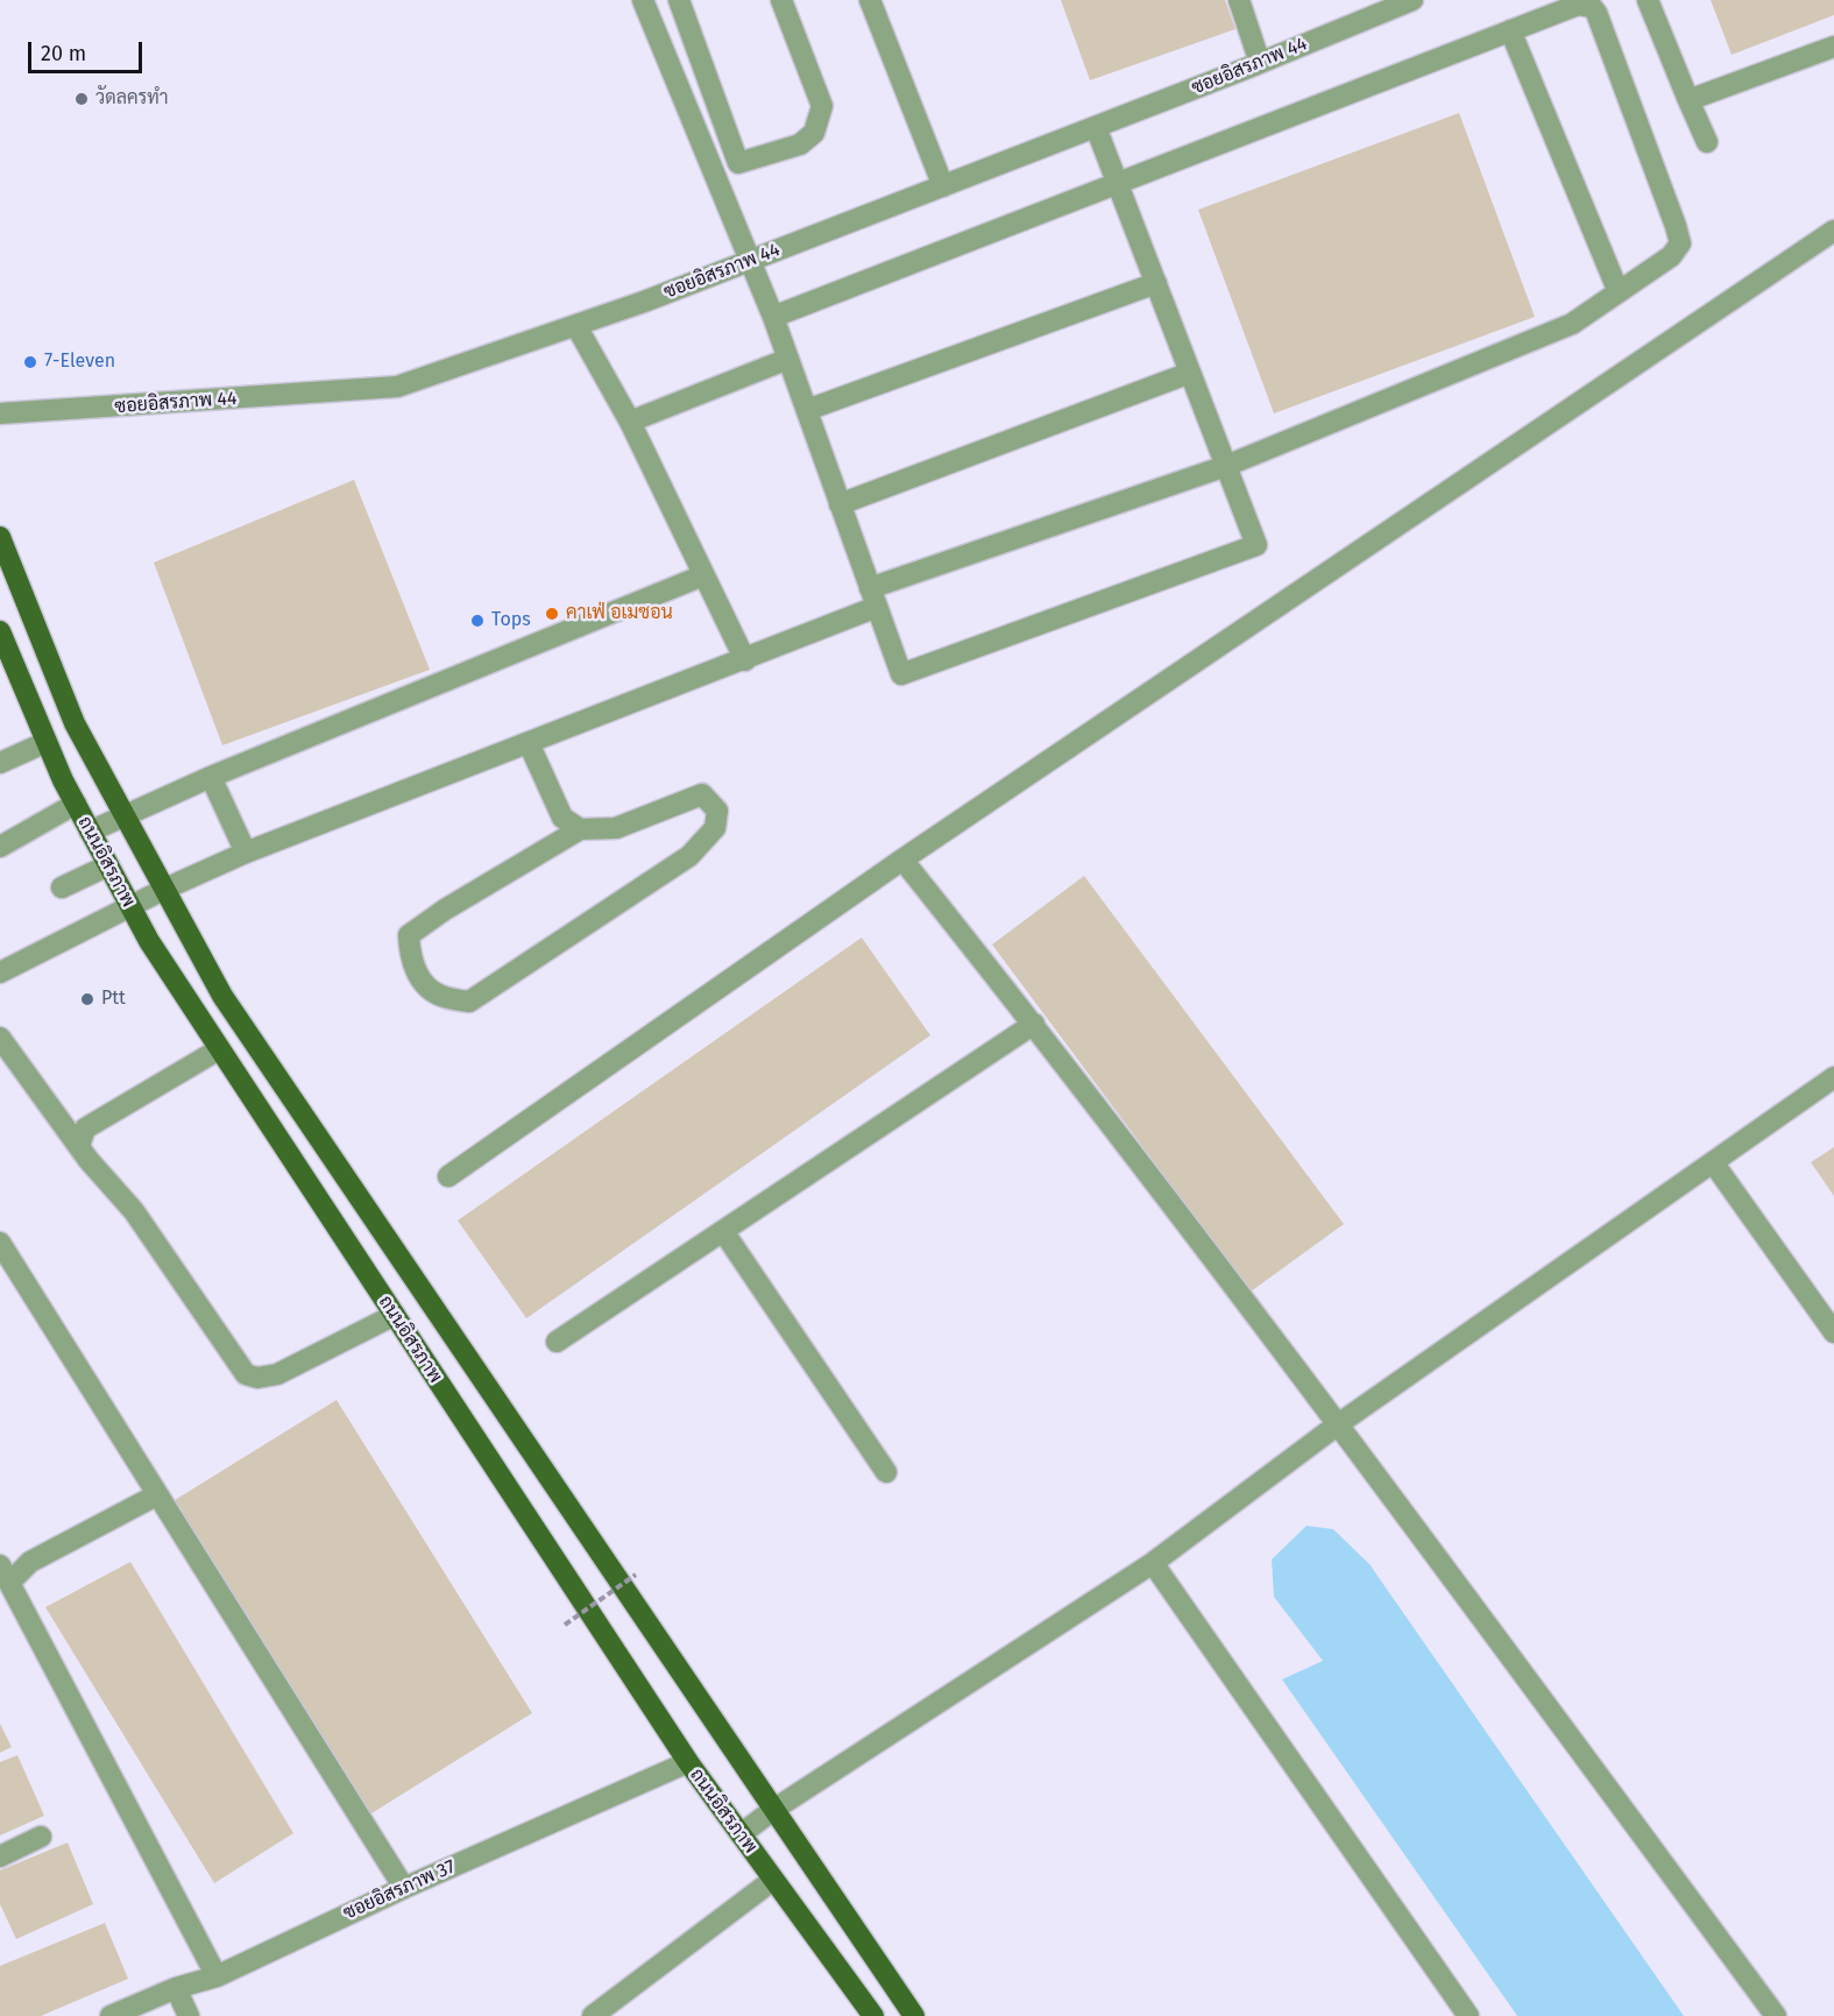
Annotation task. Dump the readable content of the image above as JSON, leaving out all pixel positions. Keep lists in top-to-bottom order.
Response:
{
  "streets": {
    "main road": ["ถนนอิสรภาพ"],
    "street": ["ซอยอิสรภาพ 44", "ซอยอิสรภาพ 37"]
  },
  "crossings": [
    ["ถนนอิสรภาพ", "ซอยอิสรภาพ 37"]
  ],
  "places": [
    "วัดลครทำ",
    "7-Eleven",
    "คาเฟ่ อเมซอน",
    "Tops",
    "Ptt"
  ],
  "scale_bar": "20 m"
}
